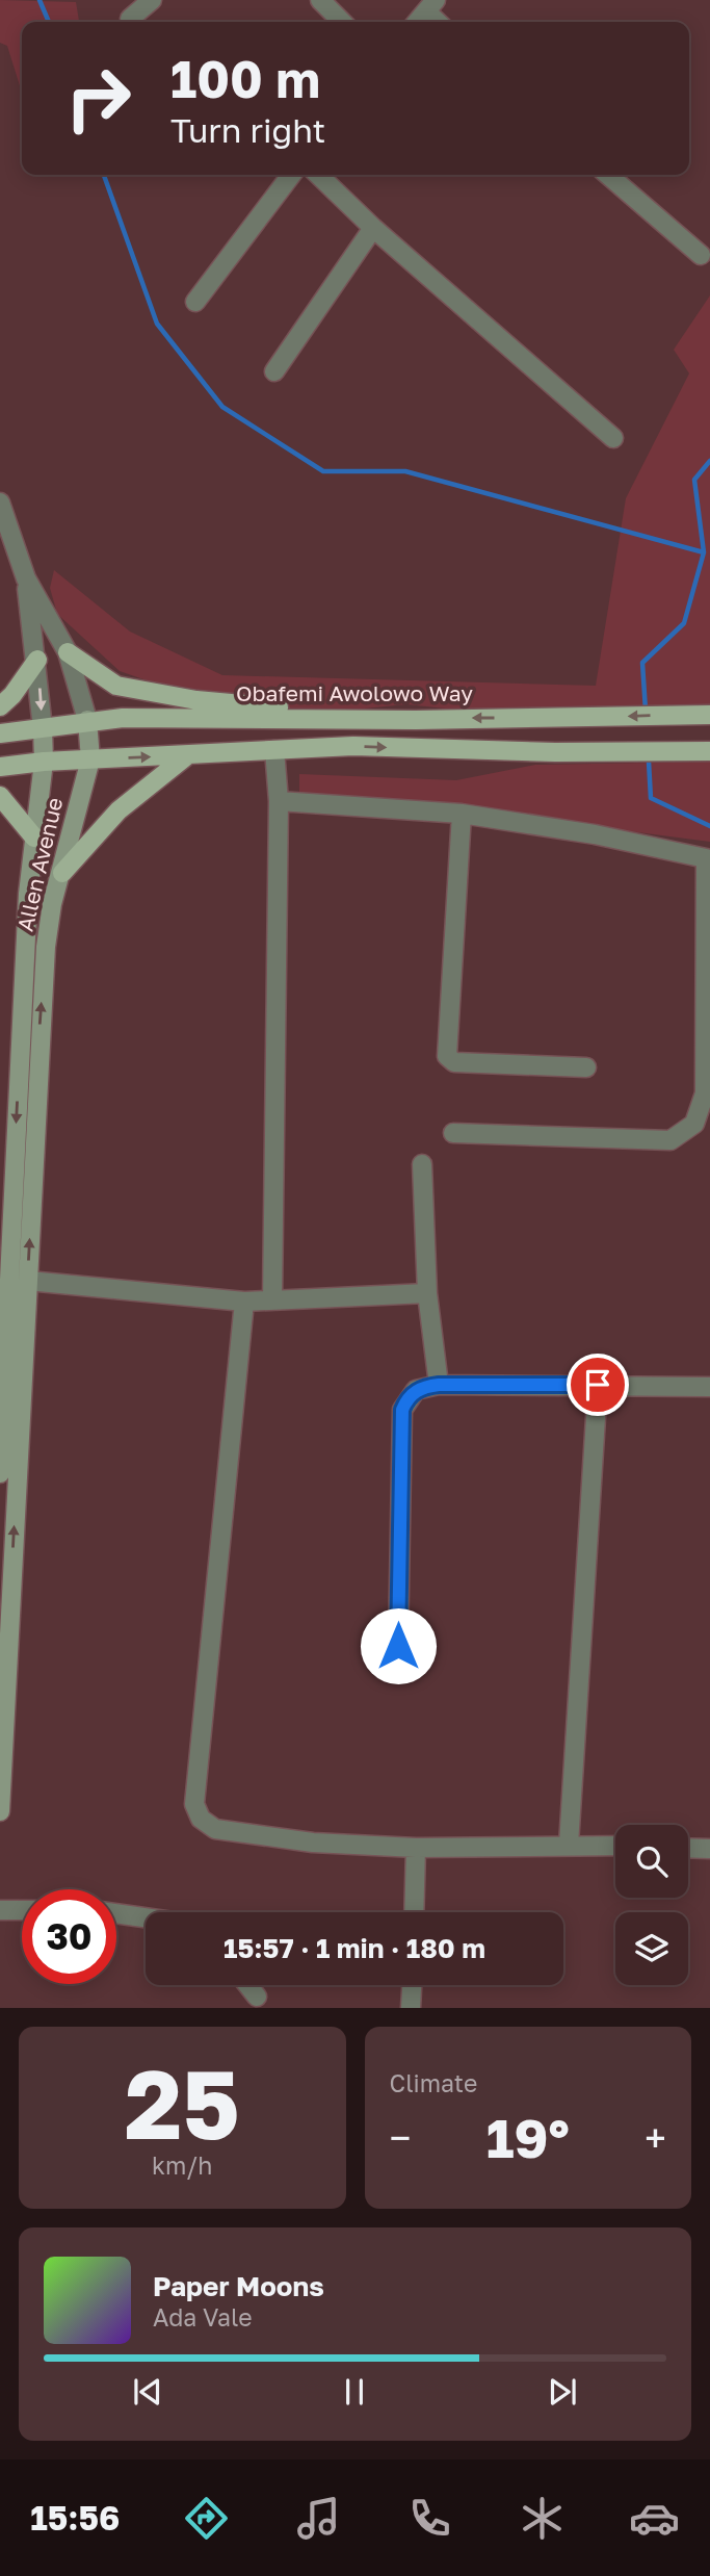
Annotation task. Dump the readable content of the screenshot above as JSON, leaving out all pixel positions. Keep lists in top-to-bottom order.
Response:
{
  "streets": {
    "main road": ["Obafemi Awolowo Way", "Allen Avenue"]
  },
  "crossings": [
    ["Obafemi Awolowo Way", "Allen Avenue"]
  ],
  "page": {
    "turn": ["100 m", "Turn right"],
    "limit": "30",
    "trip": "15:57 · 1 min · 180 m",
    "tile": [
      ["25", "km/h"],
      "Climate"
    ],
    "heat": ["−", "19°", "+"],
    "song": ["Paper Moons", "Ada Vale"],
    "tabs": "15:56"
  }
}
